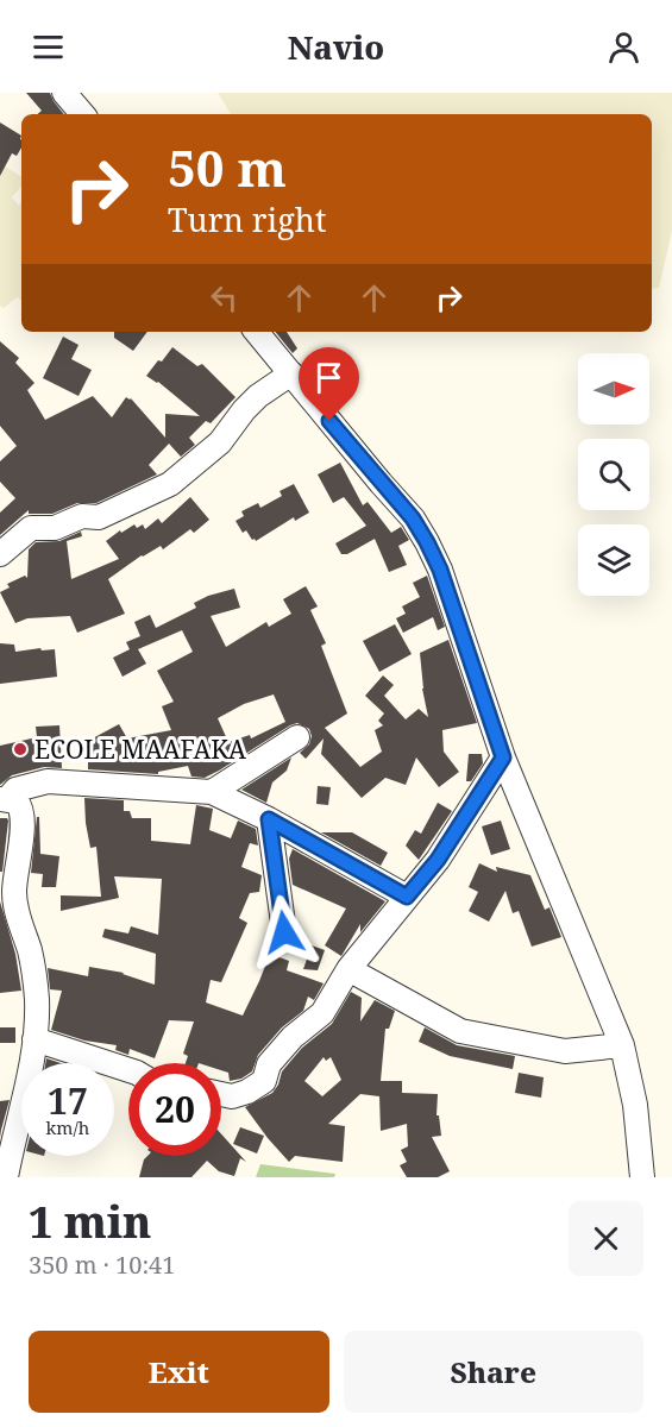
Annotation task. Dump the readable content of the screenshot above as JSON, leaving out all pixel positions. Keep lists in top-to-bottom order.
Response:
{
  "places": ["ECOLE MAAFAKA"],
  "north": "right",
  "page": {
    "header": "Navio",
    "turn": ["50 m", "Turn right"],
    "speed": "17 km/h",
    "limit": "20",
    "heading": ["1 min", "350 m · 10:41"],
    "buttons": ["Exit", "Share"]
  }
}
